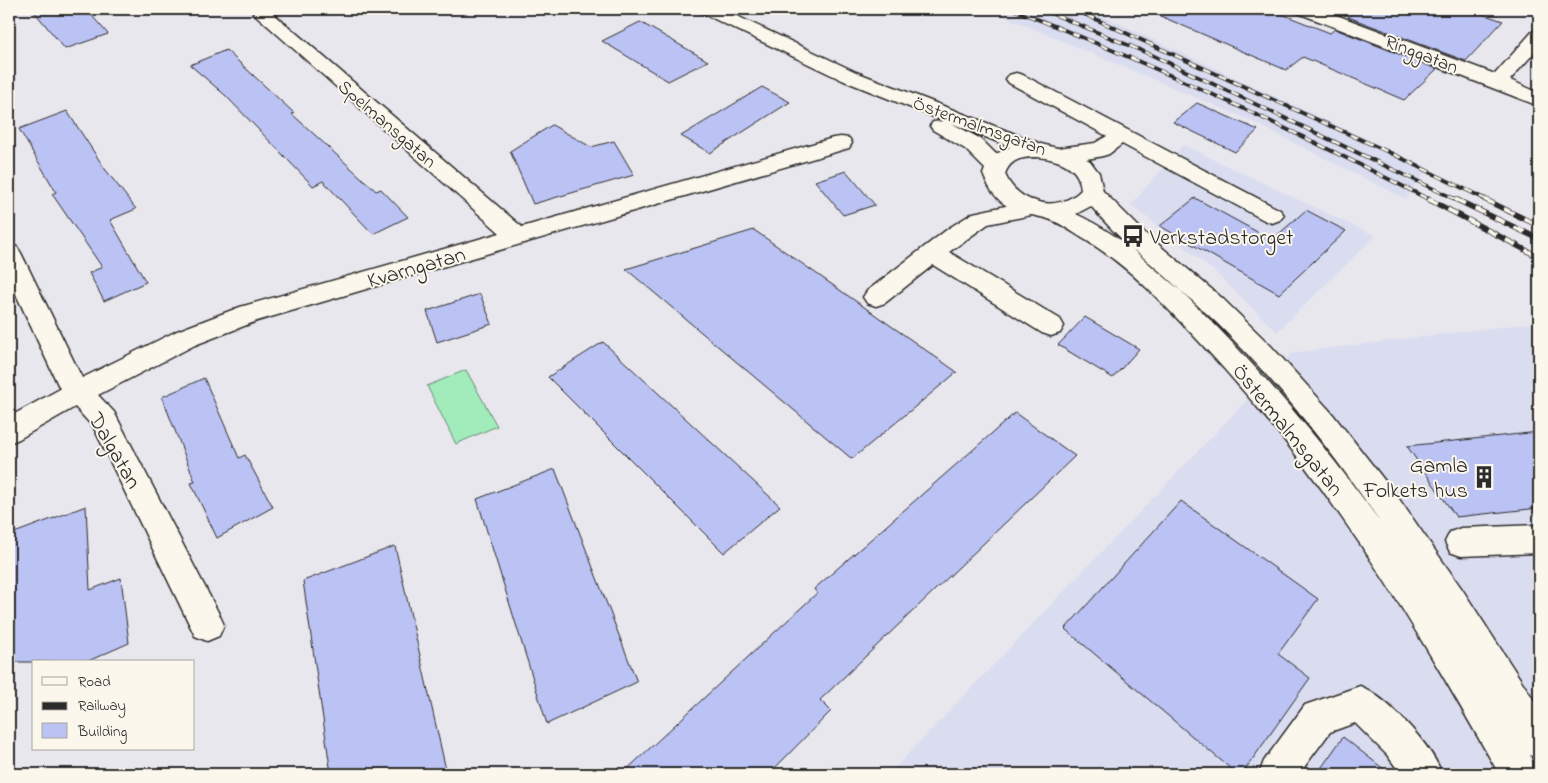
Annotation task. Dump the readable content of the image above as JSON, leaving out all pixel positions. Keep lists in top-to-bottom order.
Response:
{
  "streets": {
    "street": [
      "Ringgatan",
      "Spelmansgatan",
      "Östermalmsgatan",
      "Kvarngatan",
      "Dalgatan"
    ]
  },
  "crossings": [
    ["Spelmansgatan", "Kvarngatan"],
    ["Kvarngatan", "Dalgatan"]
  ],
  "places": {
    "bus stop": ["Verkstadstorget"],
    "building": ["Gamla Folkets hus"]
  },
  "legend": ["Road", "Railway", "Building"]
}
